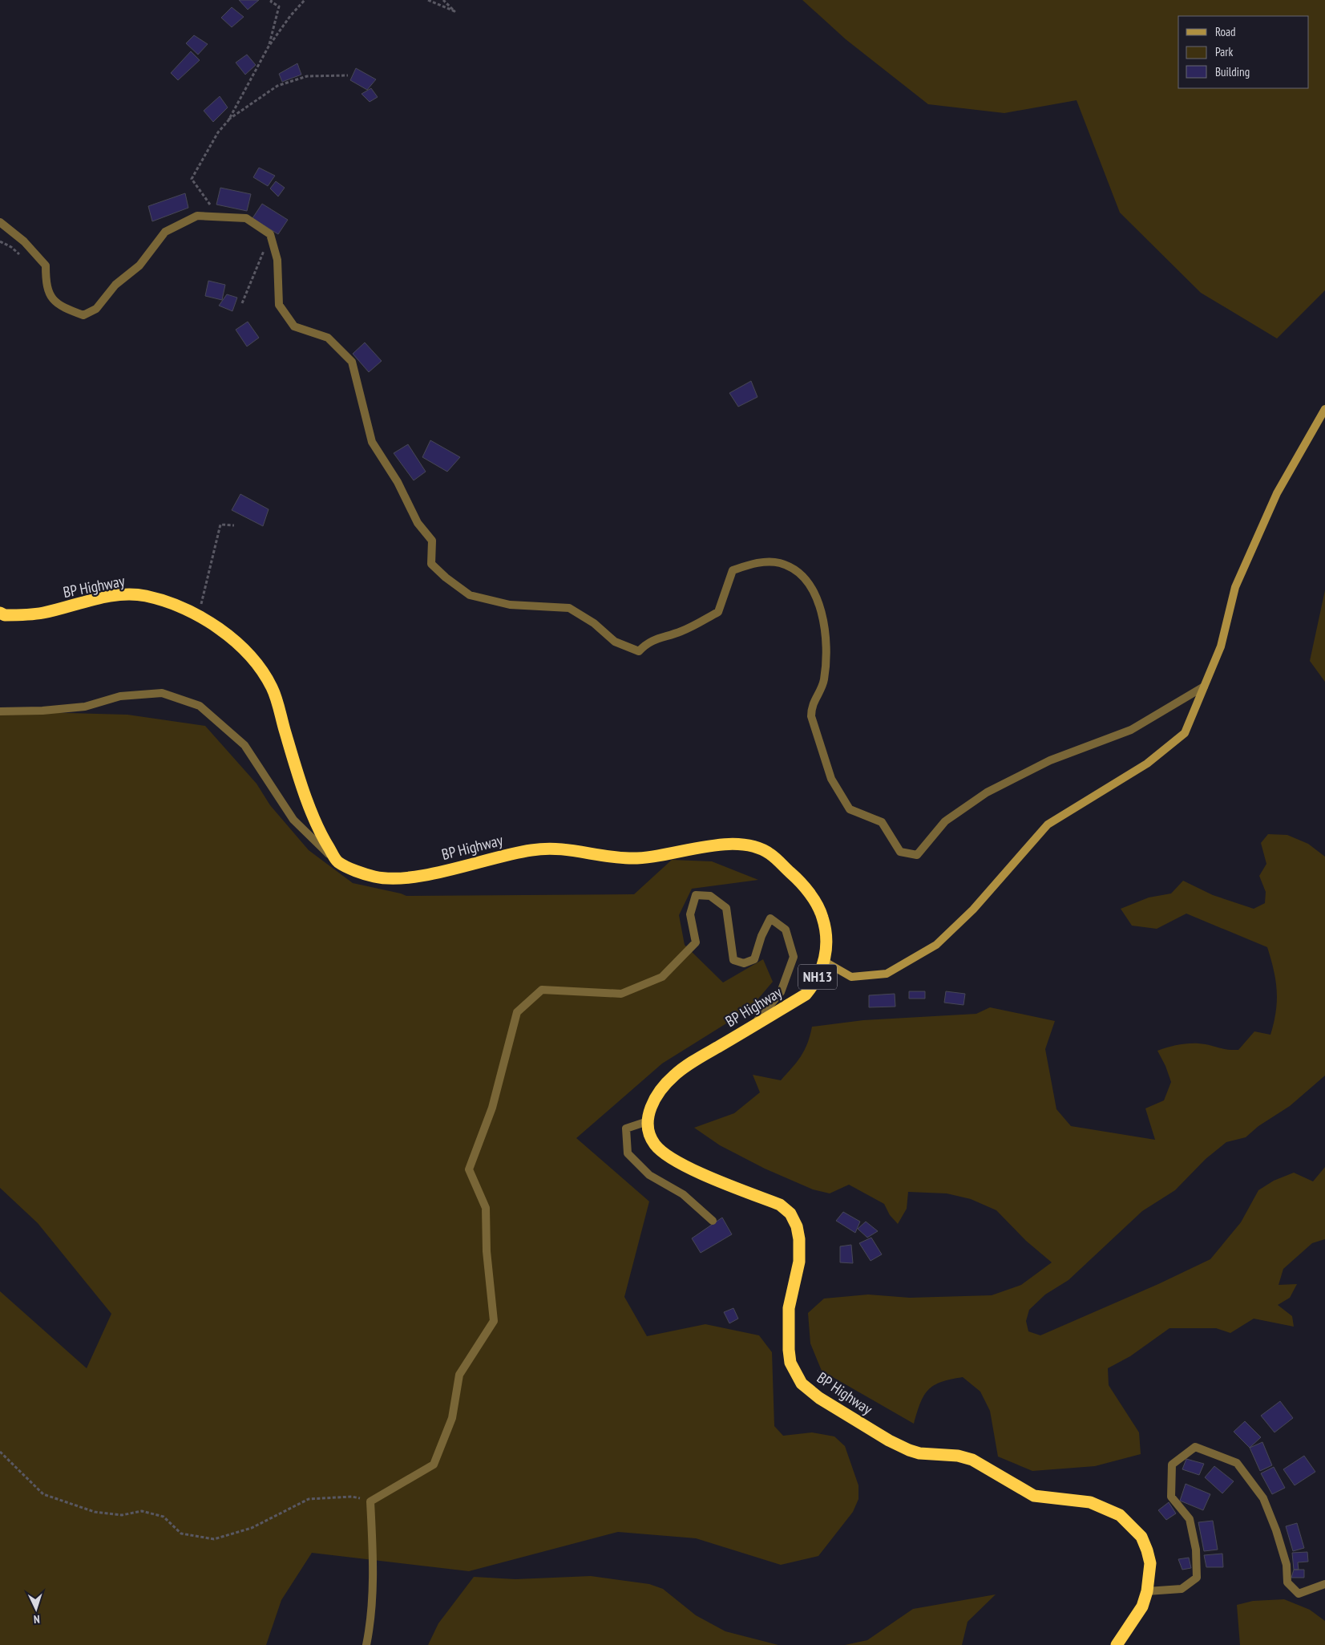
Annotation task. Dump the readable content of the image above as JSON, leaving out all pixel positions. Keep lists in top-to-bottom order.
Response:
{
  "streets": {
    "highway": ["BP Highway", "NH13"]
  },
  "legend": ["Road", "Park", "Building"],
  "north": "bottom"
}
